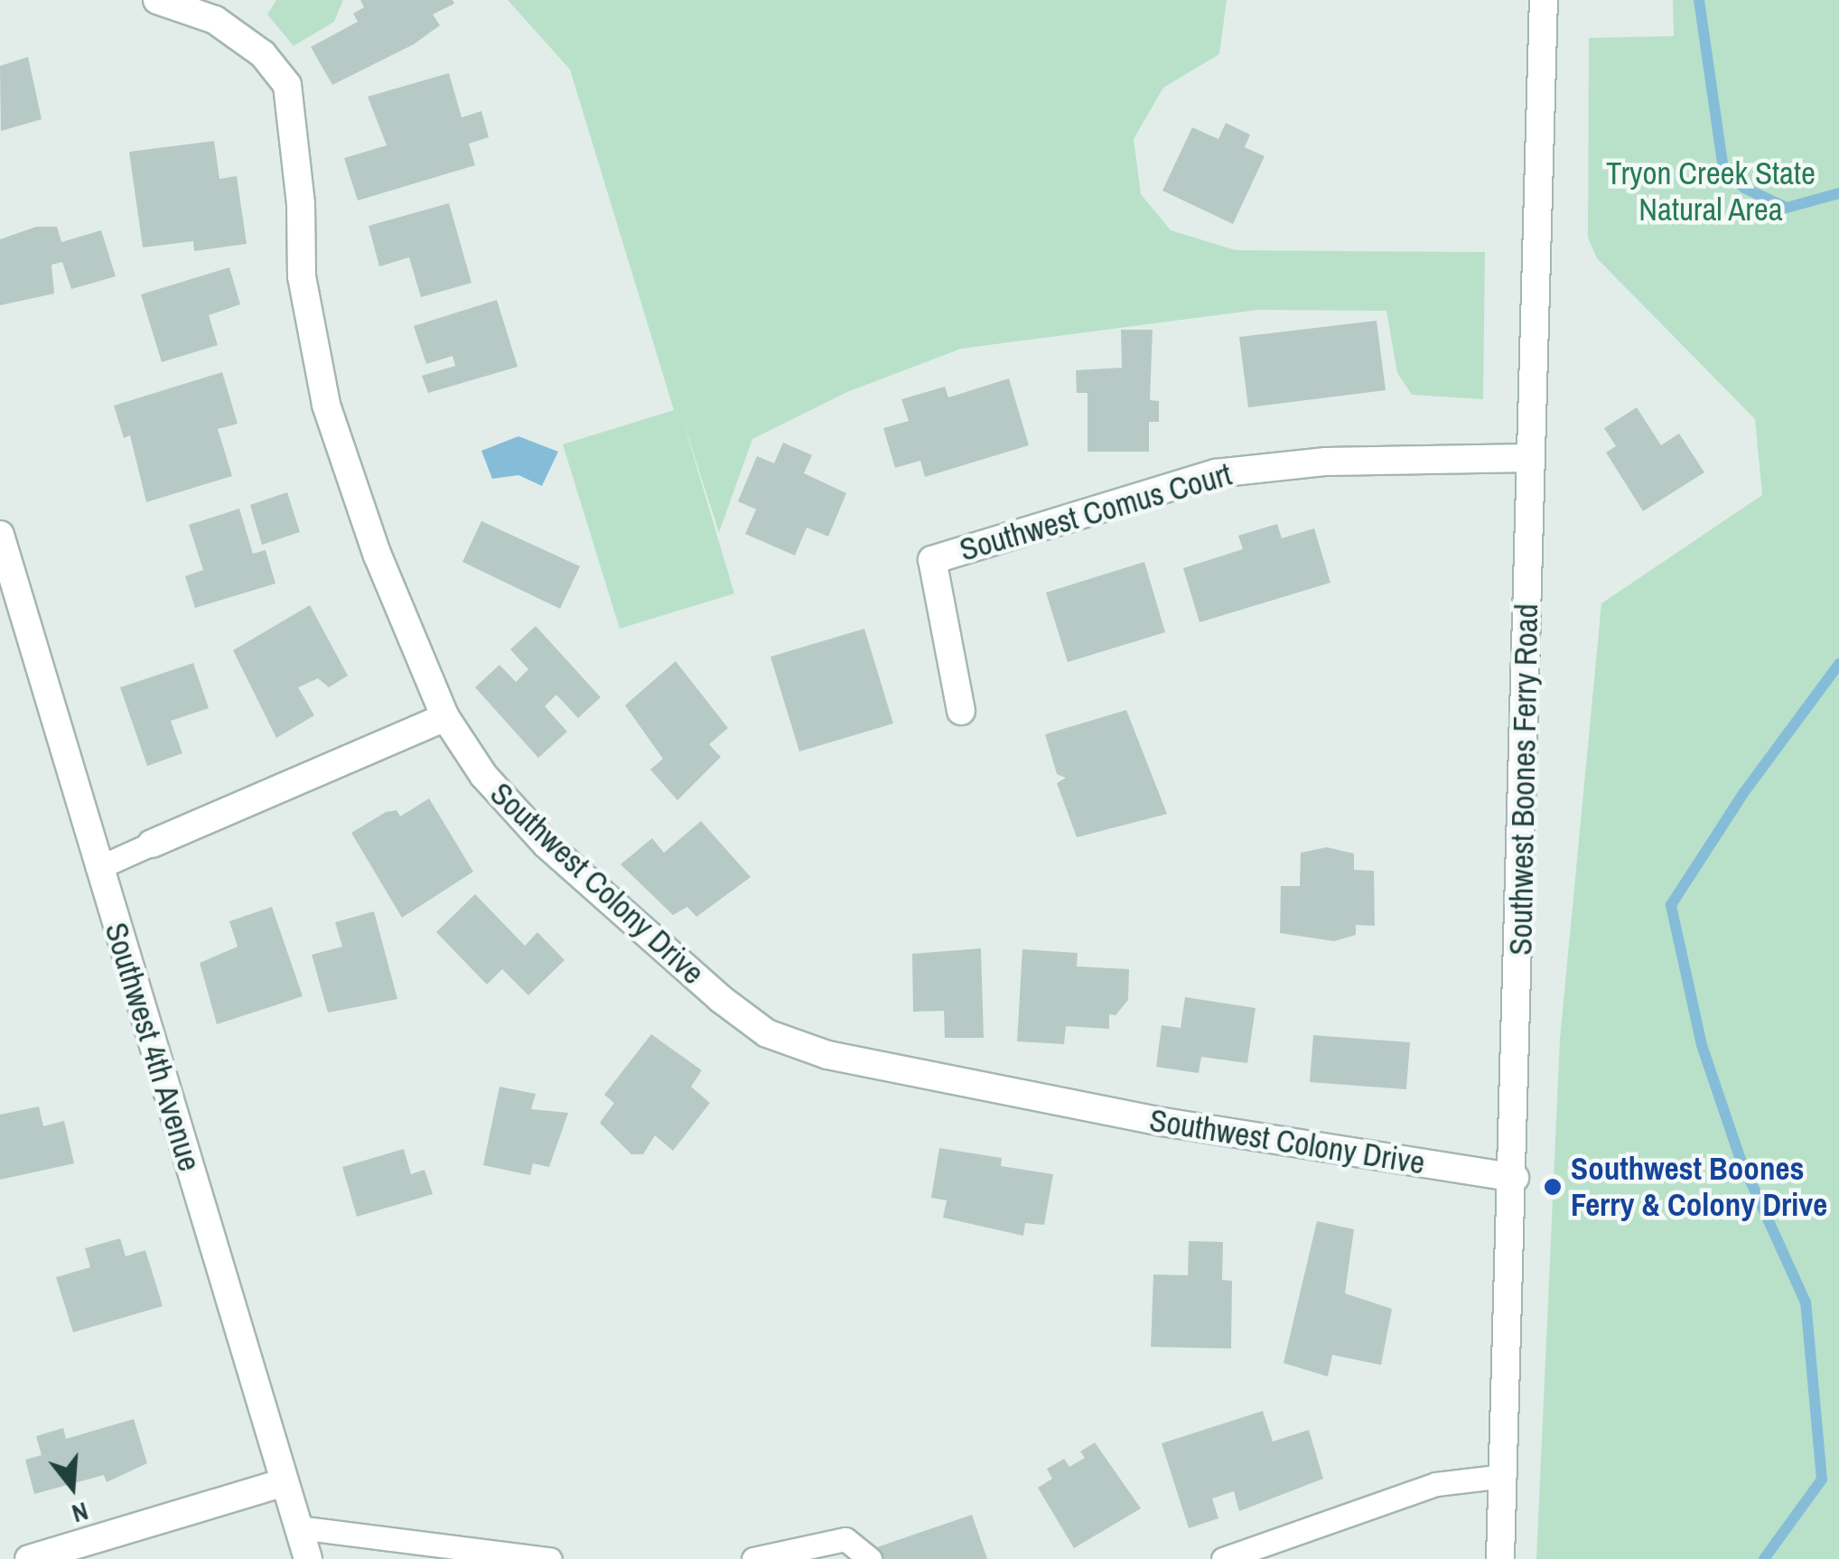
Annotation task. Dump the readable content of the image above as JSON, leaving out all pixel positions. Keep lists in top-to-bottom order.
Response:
{
  "streets": {
    "street": [
      "Southwest Comus Court",
      "Southwest Boones Ferry Road",
      "Southwest Colony Drive",
      "Southwest 4th Avenue"
    ]
  },
  "crossings": [
    ["Southwest Comus Court", "Southwest Boones Ferry Road"],
    ["Southwest Boones Ferry Road", "Southwest Colony Drive"]
  ],
  "parks": ["Tryon Creek State Natural Area"],
  "places": ["Southwest Boones Ferry & Colony Drive"],
  "north": "bottom"
}
